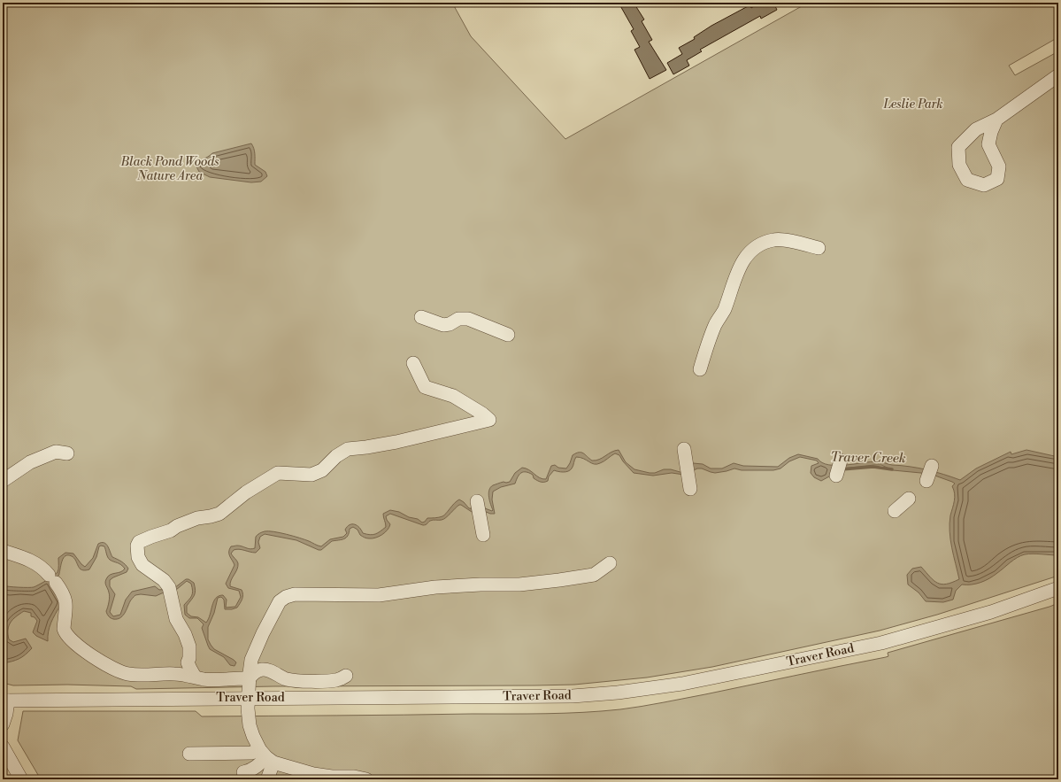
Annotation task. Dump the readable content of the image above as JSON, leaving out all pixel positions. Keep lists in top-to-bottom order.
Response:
{
  "streets": {
    "street": ["Traver Road"]
  },
  "water": ["Traver Creek"],
  "parks": ["Leslie Park", "Black Pond Woods Nature Area"]
}
